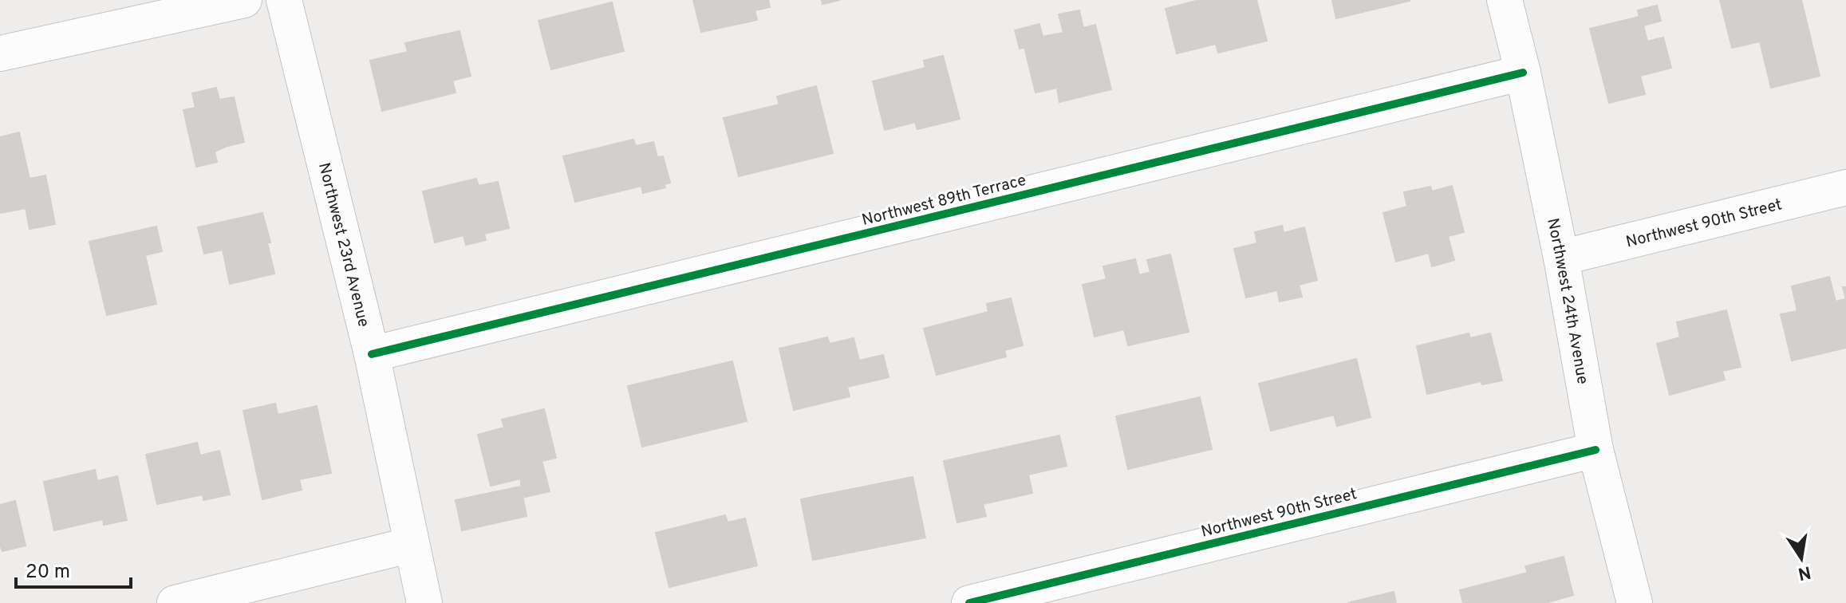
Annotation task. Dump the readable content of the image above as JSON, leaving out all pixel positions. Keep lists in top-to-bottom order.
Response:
{
  "streets": {
    "street": [
      "Northwest 89th Terrace",
      "Northwest 90th Street",
      "Northwest 23rd Avenue",
      "Northwest 24th Avenue"
    ]
  },
  "crossings": [
    ["Northwest 89th Terrace", "Northwest 23rd Avenue"],
    ["Northwest 89th Terrace", "Northwest 24th Avenue"],
    ["Northwest 90th Street", "Northwest 24th Avenue"]
  ],
  "scale_bar": "20 m",
  "north": "bottom"
}
